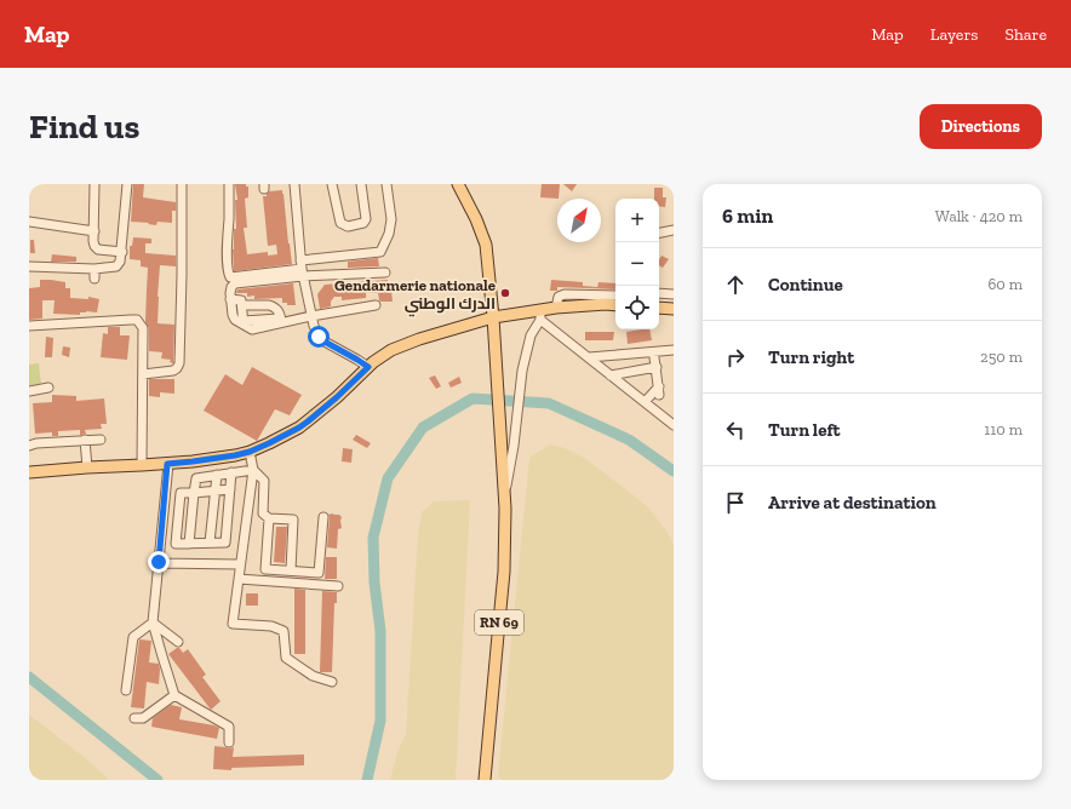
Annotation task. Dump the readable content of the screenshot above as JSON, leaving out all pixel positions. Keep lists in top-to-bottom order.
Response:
{
  "streets": {
    "main road": ["RN 69"]
  },
  "places": ["Gendarmerie nationale الدرك الوطني"],
  "north": "top right",
  "page": {
    "header": "Map",
    "nav": ["Map", "Layers", "Share"],
    "buttons": "Directions",
    "title": "Find us",
    "heading": ["6 min", "Walk · 420 m"],
    "map_buttons": ["+", "−"],
    "list": [
      ["Continue", "60 m"],
      ["Turn right", "250 m"],
      ["Turn left", "110 m"],
      "Arrive at destination"
    ]
  }
}
